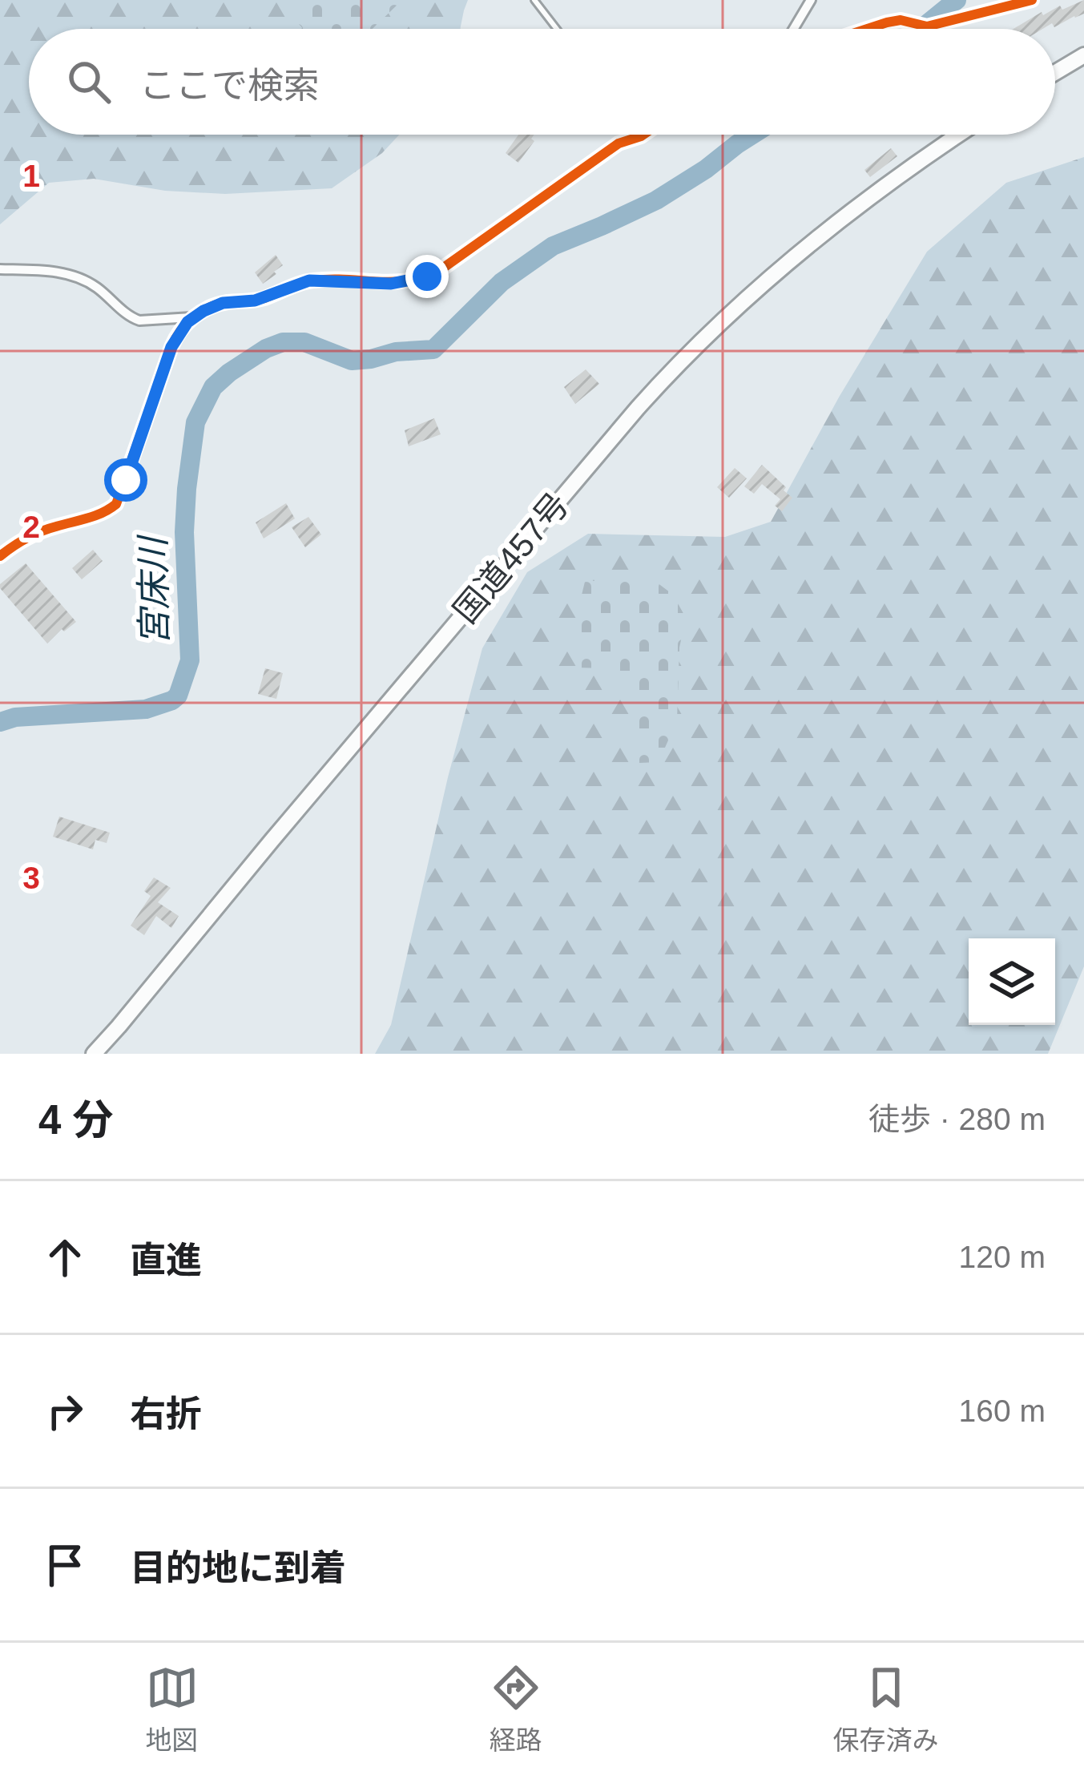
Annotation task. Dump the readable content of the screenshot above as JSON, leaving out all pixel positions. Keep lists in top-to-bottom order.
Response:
{
  "streets": {
    "highway": ["国道457号"]
  },
  "water": ["宮床川"],
  "page": {
    "search": "ここで検索",
    "heading": ["4 分", "徒歩 · 280 m"],
    "list": [
      ["直進", "120 m"],
      ["右折", "160 m"],
      "目的地に到着"
    ],
    "nav": ["地図", "経路", "保存済み"]
  },
  "grid": {
    "rows": ["1", "2", "3"]
  }
}
